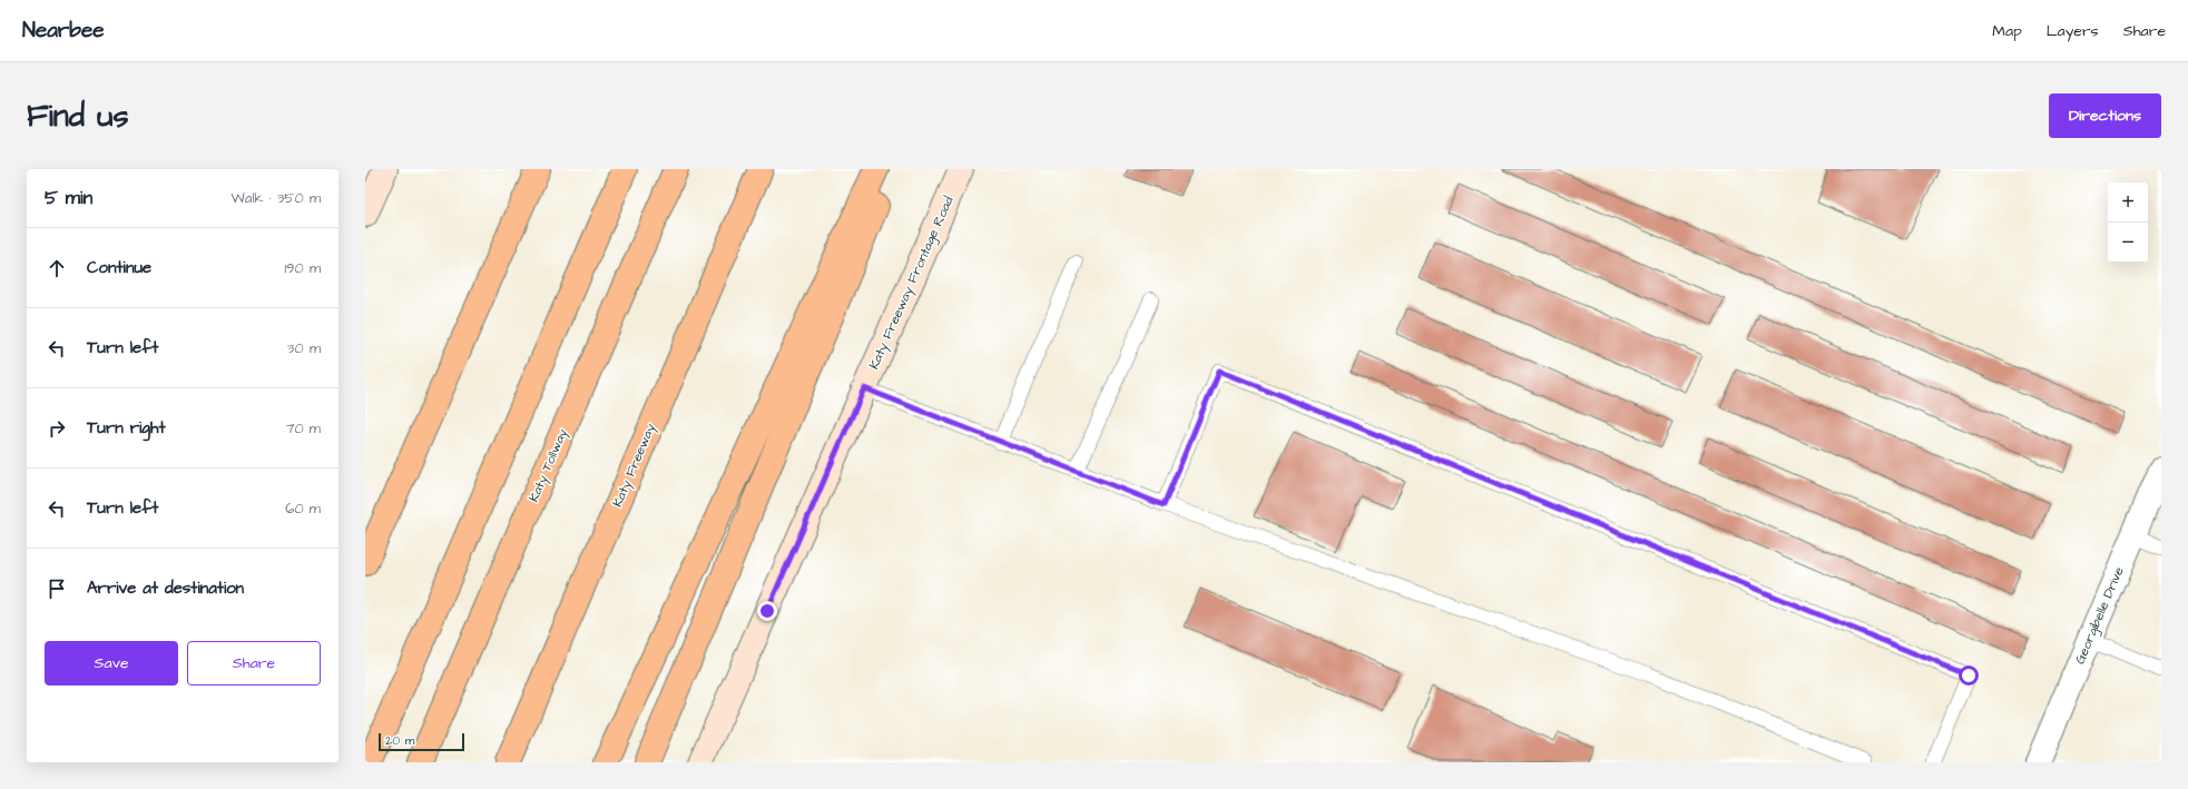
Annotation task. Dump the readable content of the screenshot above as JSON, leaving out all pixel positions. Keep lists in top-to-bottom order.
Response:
{
  "streets": {
    "highway": ["Katy Tollway", "Katy Freeway"],
    "main road": ["Katy Freeway Frontage Road"],
    "street": ["Georgibelle Drive"]
  },
  "scale_bar": "20 m",
  "page": {
    "header": "Nearbee",
    "nav": ["Map", "Layers", "Share"],
    "buttons": [
      "Directions",
      ["Save", "Share"]
    ],
    "title": "Find us",
    "heading": ["5 min", "Walk · 350 m"],
    "map_buttons": ["+", "−"],
    "list": [
      ["Continue", "190 m"],
      ["Turn left", "30 m"],
      ["Turn right", "70 m"],
      ["Turn left", "60 m"],
      "Arrive at destination"
    ],
    "scale": "20 m"
  }
}
